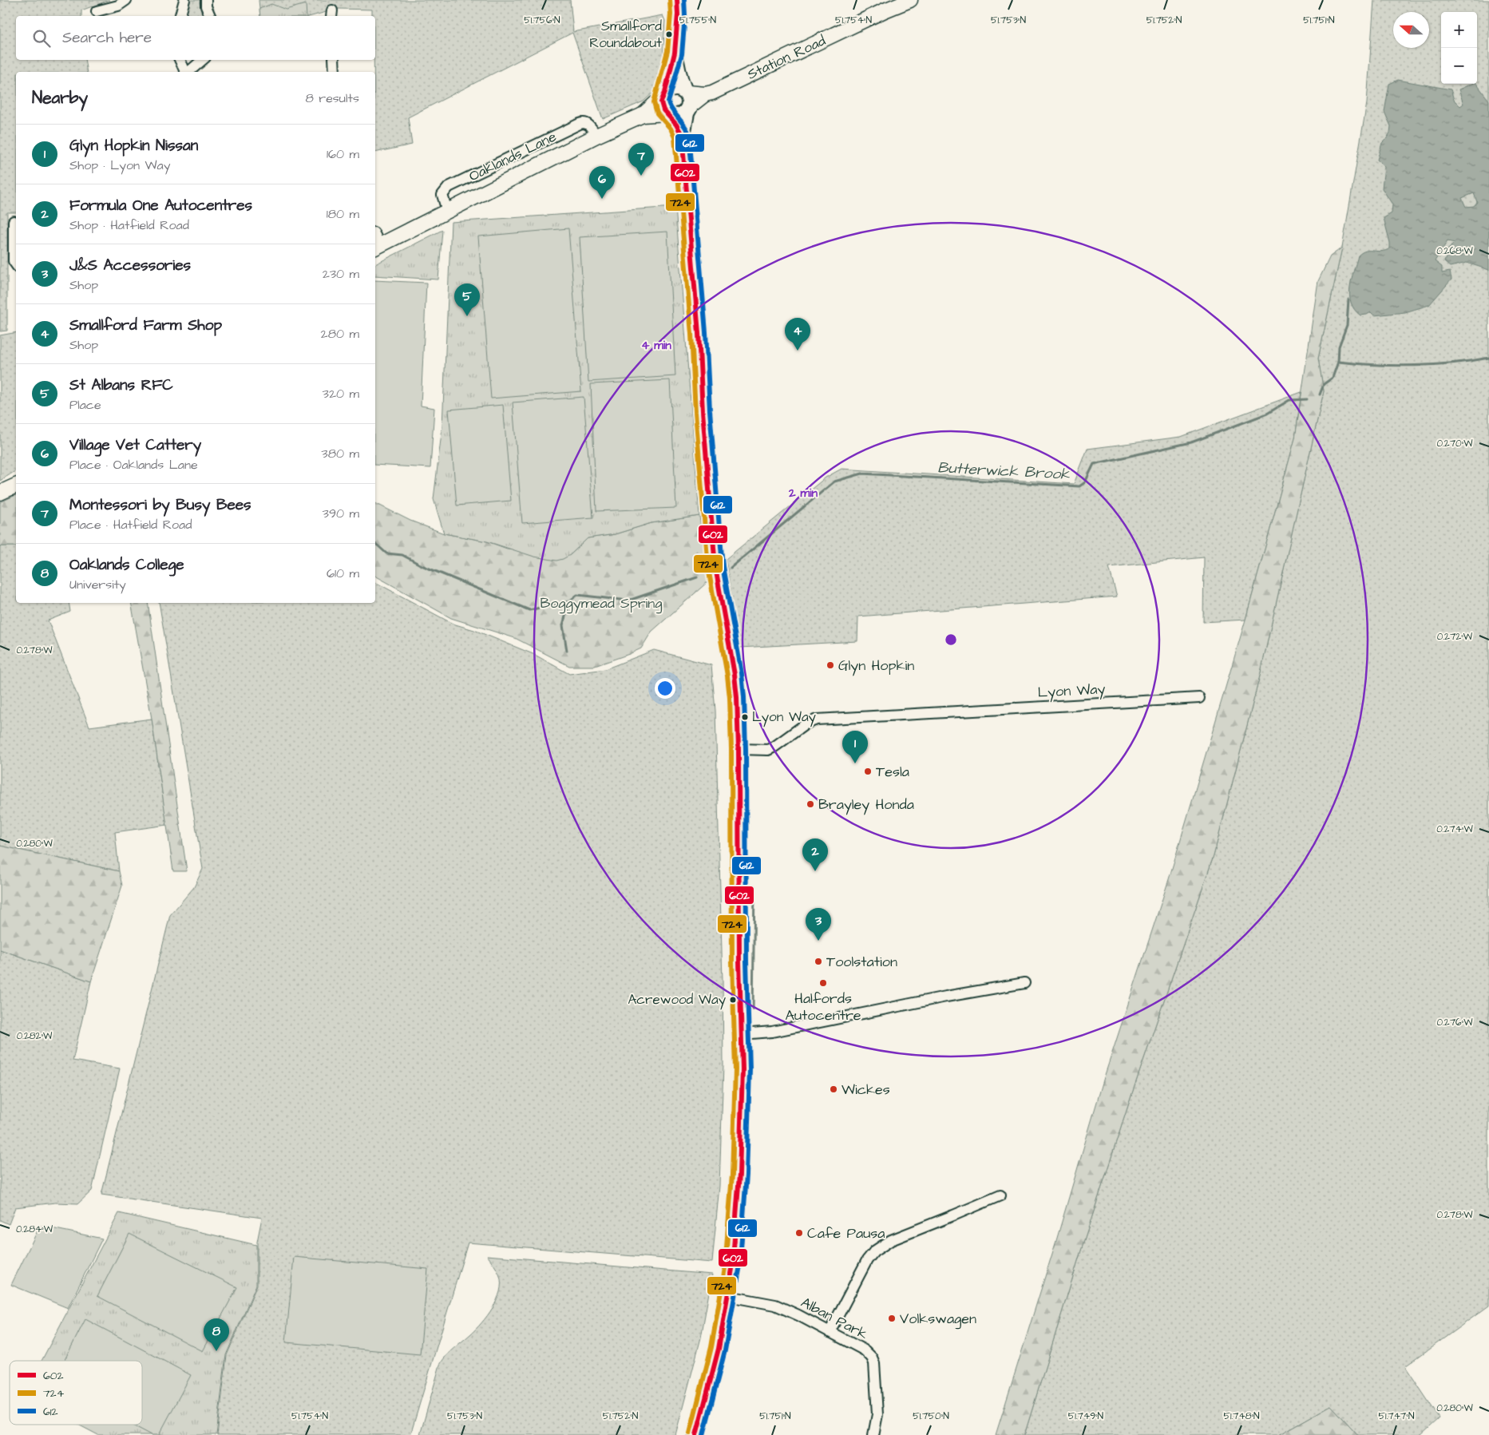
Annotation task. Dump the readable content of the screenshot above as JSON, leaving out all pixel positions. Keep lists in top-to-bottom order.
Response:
{
  "streets": {
    "street": [
      "Station Road",
      "Oaklands Lane",
      "Lyon Way",
      "Alban Park"
    ]
  },
  "crossings": [
    ["Station Road", "Oaklands Lane"]
  ],
  "water": ["Butterwick Brook"],
  "parks": ["Boggymead Spring"],
  "places": [
    "Smallford Roundabout",
    "Glyn Hopkin",
    "Lyon Way",
    "Tesla",
    "Brayley Honda",
    "Toolstation",
    "Halfords Autocentre",
    "Acrewood Way",
    "Wickes",
    "Cafe Pausa",
    "Volkswagen"
  ],
  "lines": ["transit line 602", "transit line 724", "transit line 612"],
  "legend": ["602", "724", "612"],
  "north": "left",
  "page": {
    "map_buttons": ["+", "−"],
    "search": "Search here",
    "heading": ["Nearby", "8 results"],
    "list": [
      {
        "mark": "1",
        "name": "Glyn Hopkin Nissan",
        "note": "Shop · Lyon Way",
        "value": "160 m"
      },
      {
        "mark": "2",
        "name": "Formula One Autocentres",
        "note": "Shop · Hatfield Road",
        "value": "180 m"
      },
      {
        "mark": "3",
        "name": "J&S Accessories",
        "note": "Shop",
        "value": "230 m"
      },
      {
        "mark": "4",
        "name": "Smallford Farm Shop",
        "note": "Shop",
        "value": "280 m"
      },
      {
        "mark": "5",
        "name": "St Albans RFC",
        "note": "Place",
        "value": "320 m"
      },
      {
        "mark": "6",
        "name": "Village Vet Cattery",
        "note": "Place · Oaklands Lane",
        "value": "380 m"
      },
      {
        "mark": "7",
        "name": "Montessori by Busy Bees",
        "note": "Place · Hatfield Road",
        "value": "390 m"
      },
      {
        "mark": "8",
        "name": "Oaklands College",
        "note": "University",
        "value": "610 m"
      }
    ],
    "pins": [
      "7",
      "6",
      "5",
      "4",
      "1",
      "2",
      "3",
      "8"
    ]
  },
  "coordinates": [
    "51.756°N",
    "51.755°N",
    "51.754°N",
    "51.753°N",
    "51.752°N",
    "51.751°N",
    "0.268°W",
    "0.270°W",
    "0.272°W",
    "0.278°W",
    "0.274°W",
    "0.280°W",
    "0.276°W",
    "0.282°W",
    "0.284°W",
    "51.750°N",
    "51.749°N",
    "51.748°N",
    "51.747°N"
  ],
  "rings": ["4 min", "2 min"]
}
